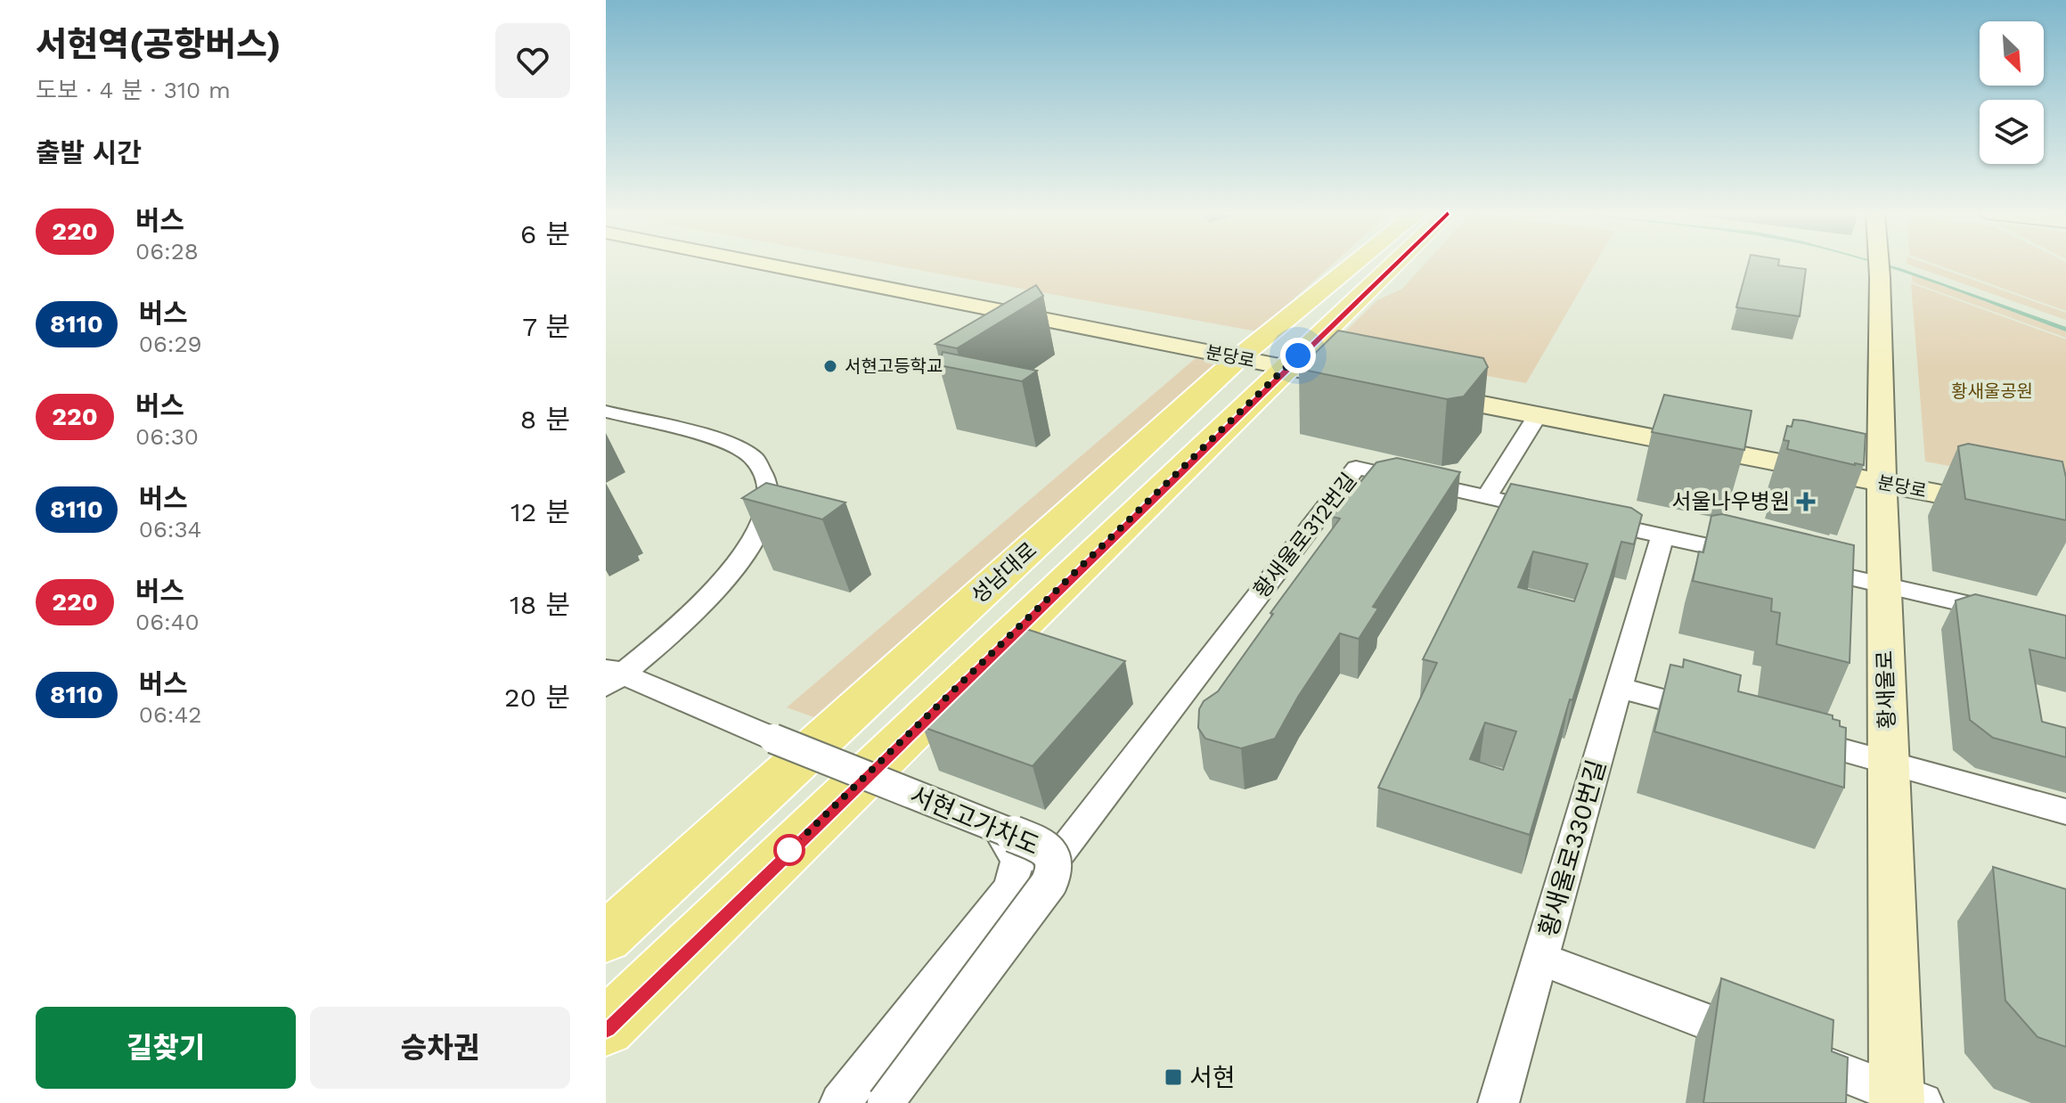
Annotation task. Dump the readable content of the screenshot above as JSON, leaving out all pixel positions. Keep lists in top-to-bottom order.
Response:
{
  "streets": {
    "main road": ["분당로", "성남대로", "황새울로"],
    "street": ["황새울로312번길", "서현고가차도", "황새울로330번길"]
  },
  "crossings": [
    ["분당로", "성남대로"],
    ["분당로", "황새울로"],
    ["황새울로", "황새울로330번길"]
  ],
  "parks": ["황새울공원"],
  "places": {
    "other": ["서현고등학교"],
    "health": ["서울나우병원"],
    "transit": ["서현"]
  },
  "lines": ["bus line 220"],
  "north": "bottom right",
  "page": {
    "heading": [
      ["서현역(공항버스)", "도보 · 4 분 · 310 m"],
      "출발 시간"
    ],
    "list": [
      {
        "mark": "220",
        "name": "버스",
        "note": "06:28",
        "value": "6 분"
      },
      {
        "mark": "8110",
        "name": "버스",
        "note": "06:29",
        "value": "7 분"
      },
      {
        "mark": "220",
        "name": "버스",
        "note": "06:30",
        "value": "8 분"
      },
      {
        "mark": "8110",
        "name": "버스",
        "note": "06:34",
        "value": "12 분"
      },
      {
        "mark": "220",
        "name": "버스",
        "note": "06:40",
        "value": "18 분"
      },
      {
        "mark": "8110",
        "name": "버스",
        "note": "06:42",
        "value": "20 분"
      }
    ],
    "buttons": ["길찾기", "승차권"]
  }
}
